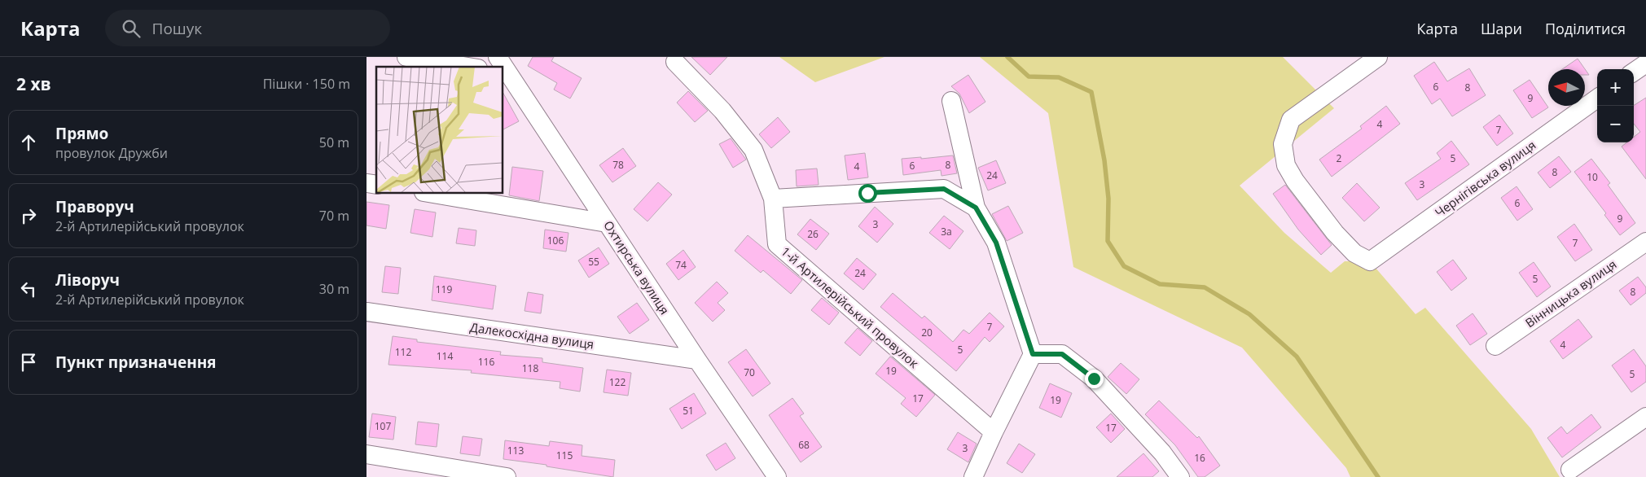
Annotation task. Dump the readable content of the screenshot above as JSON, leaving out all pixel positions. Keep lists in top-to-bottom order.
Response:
{
  "streets": {
    "street": [
      "Чернігівська вулиця",
      "Охтирська вулиця",
      "Вінницька вулиця",
      "1-й Артилерійський провулок",
      "Далекосхідна вулиця"
    ]
  },
  "crossings": [
    ["Охтирська вулиця", "Далекосхідна вулиця"]
  ],
  "house_numbers": [
    "6",
    "8",
    "9",
    "4",
    "7",
    "2",
    "5",
    "78",
    "8",
    "6",
    "4",
    "8",
    "24",
    "10",
    "3",
    "6",
    "9",
    "3",
    "3а",
    "26",
    "106",
    "7",
    "55",
    "74",
    "24",
    "5",
    "119",
    "8",
    "7",
    "20",
    "4",
    "5",
    "112",
    "114",
    "116",
    "118",
    "19",
    "70",
    "5",
    "122",
    "17",
    "19",
    "51",
    "107",
    "17",
    "68",
    "3",
    "113",
    "115",
    "16"
  ],
  "north": "left",
  "page": {
    "header": "Карта",
    "search": "Пошук",
    "nav": ["Карта", "Шари", "Поділитися"],
    "heading": ["2 хв", "Пішки · 150 m"],
    "map_buttons": ["+", "−"],
    "list": [
      ["Прямо", "провулок Дружби", "50 m"],
      ["Праворуч", "2-й Артилерійський провулок", "70 m"],
      ["Ліворуч", "2-й Артилерійський провулок", "30 m"],
      "Пункт призначення"
    ]
  }
}
